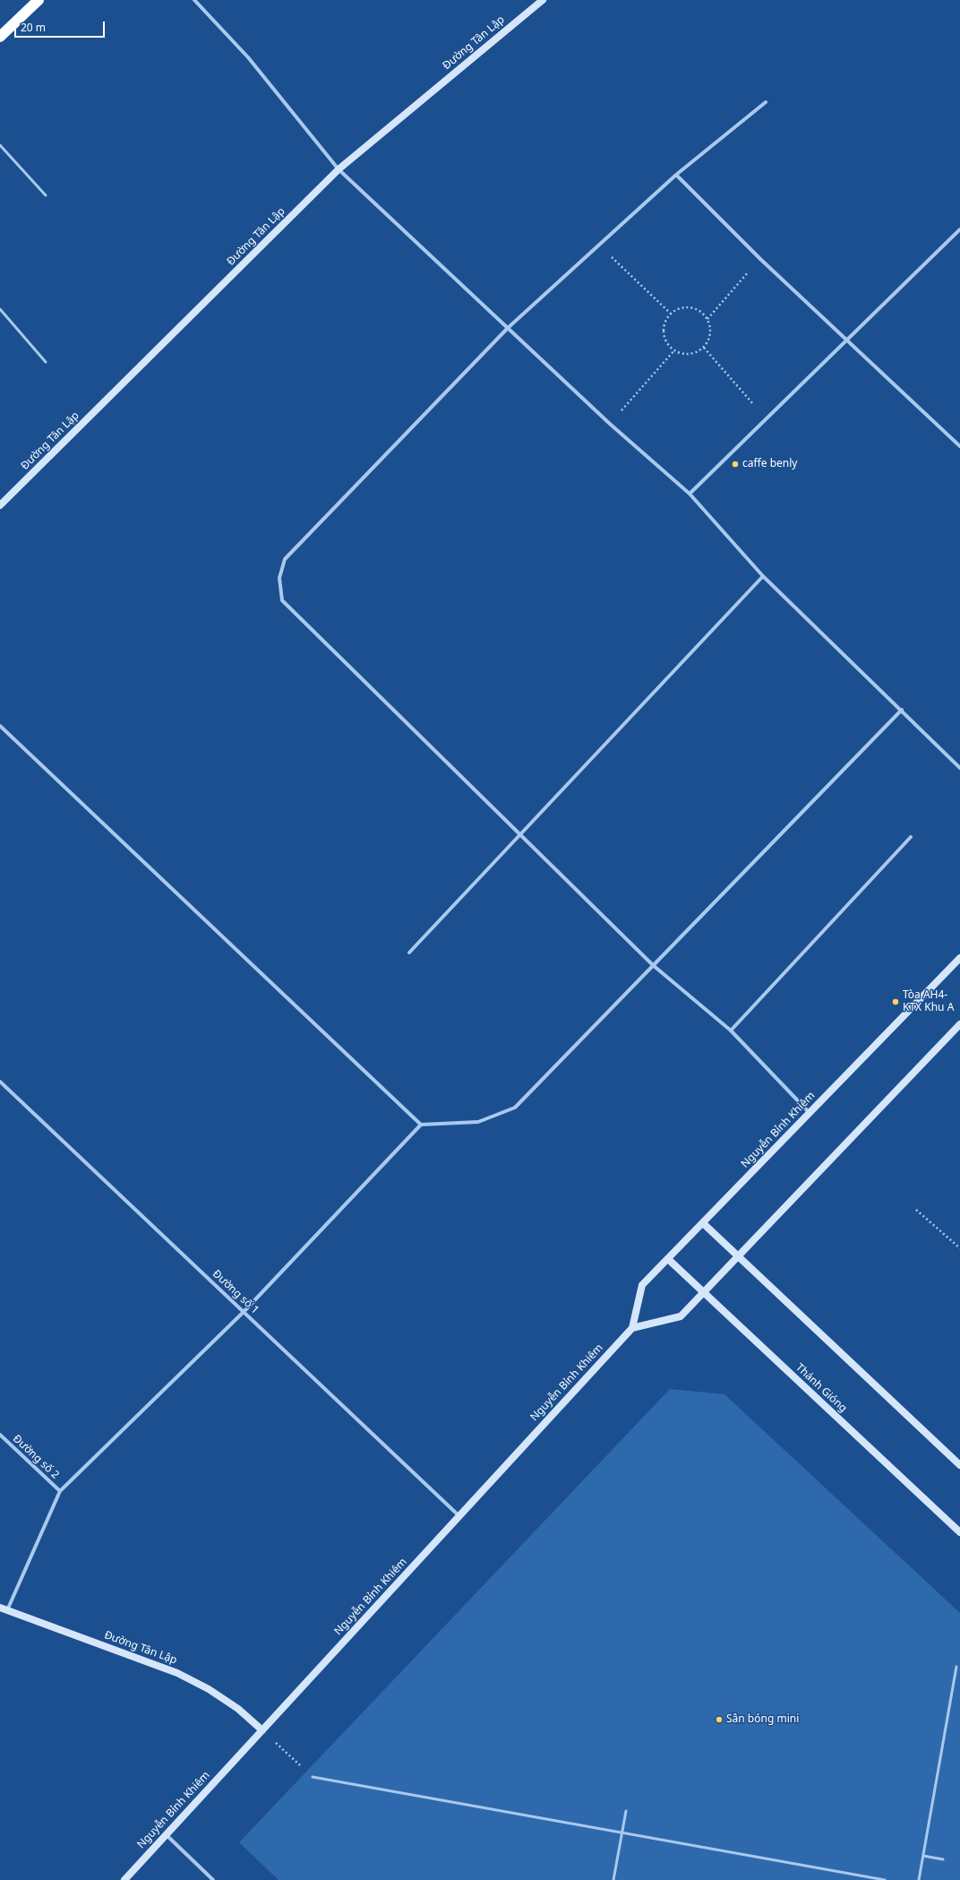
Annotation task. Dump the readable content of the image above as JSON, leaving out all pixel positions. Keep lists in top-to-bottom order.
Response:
{
  "streets": {
    "street": [
      "Đường Tân Lập",
      "Nguyễn Bỉnh Khiêm",
      "Đường số 1",
      "Thánh Gióng",
      "Đường số 2"
    ]
  },
  "crossings": [
    ["Đường Tân Lập", "Nguyễn Bỉnh Khiêm"],
    ["Nguyễn Bỉnh Khiêm", "Đường số 1"],
    ["Nguyễn Bỉnh Khiêm", "Thánh Gióng"]
  ],
  "places": ["caffe benly", "Tòa AH4- KTX Khu A", "Sân bóng mini"],
  "scale_bar": "20 m"
}
